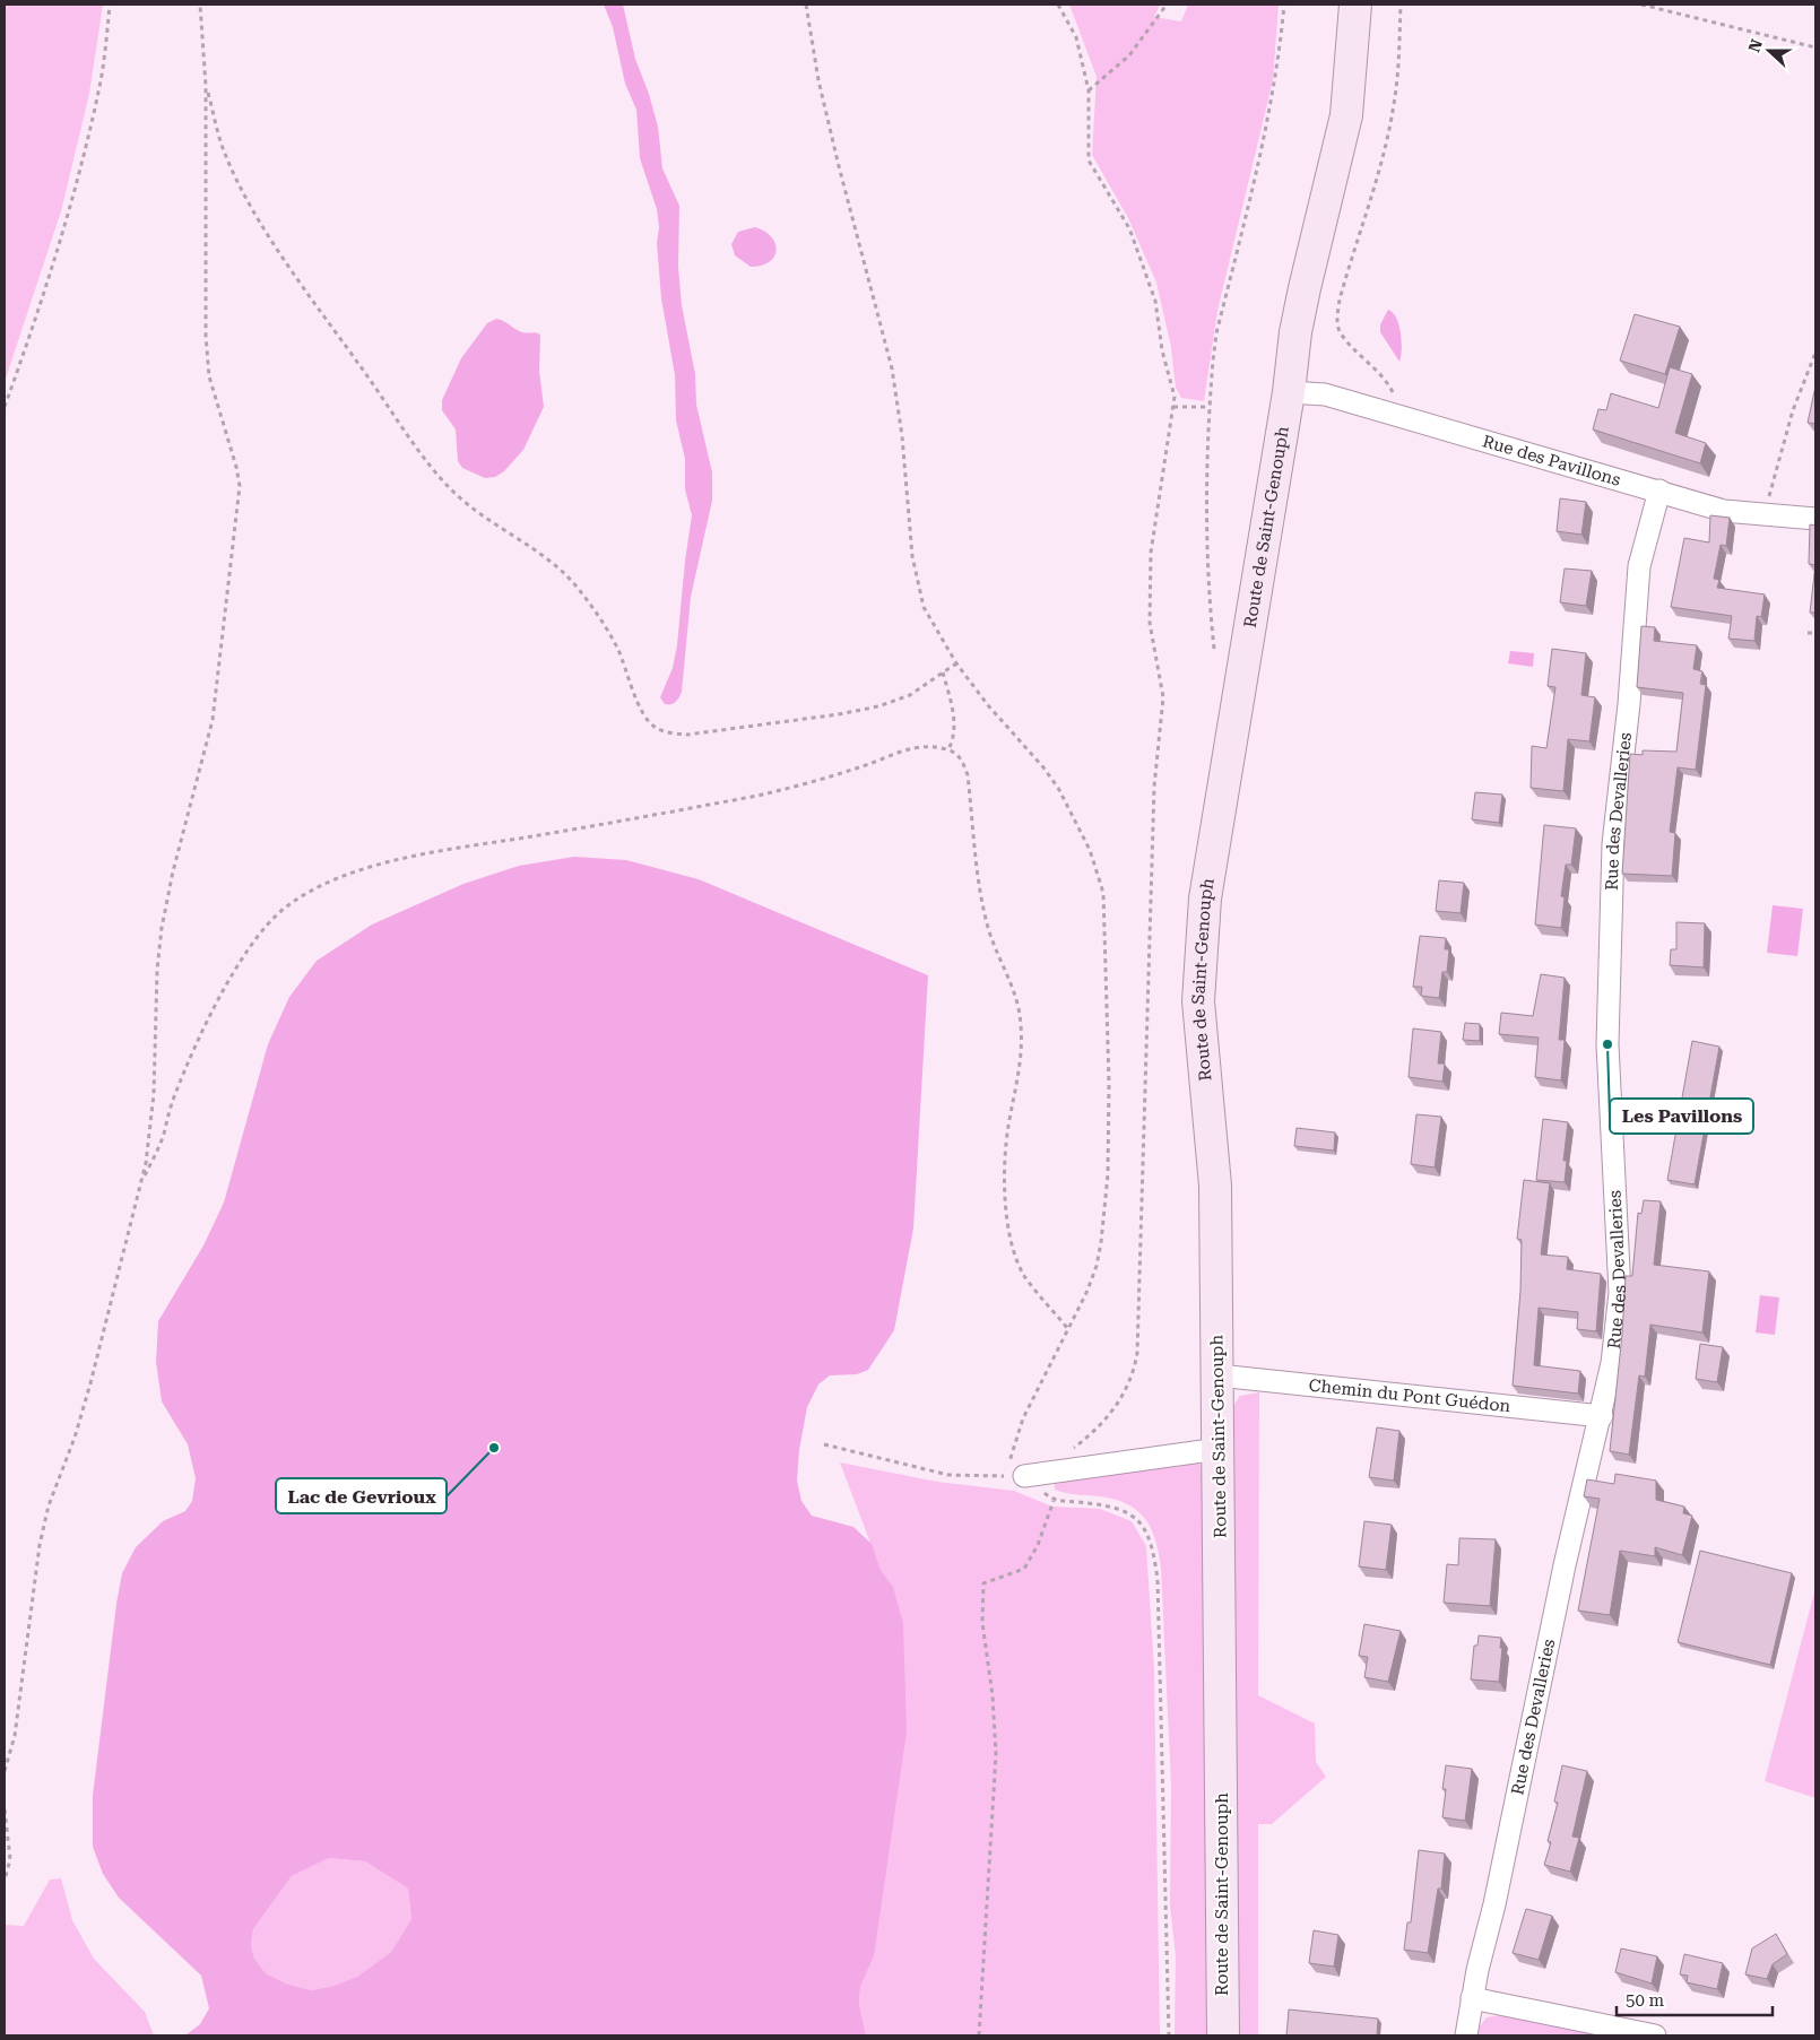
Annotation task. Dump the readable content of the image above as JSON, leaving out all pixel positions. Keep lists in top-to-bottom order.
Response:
{
  "streets": {
    "street": [
      "Rue des Pavillons",
      "Route de Saint-Genouph",
      "Rue des Devalleries",
      "Chemin du Pont Guédon"
    ]
  },
  "crossings": [
    ["Rue des Pavillons", "Route de Saint-Genouph"],
    ["Rue des Pavillons", "Rue des Devalleries"],
    ["Route de Saint-Genouph", "Chemin du Pont Guédon"],
    ["Rue des Devalleries", "Chemin du Pont Guédon"]
  ],
  "places": ["Les Pavillons", "Lac de Gevrioux"],
  "scale_bar": "50 m",
  "north": "left"
}
